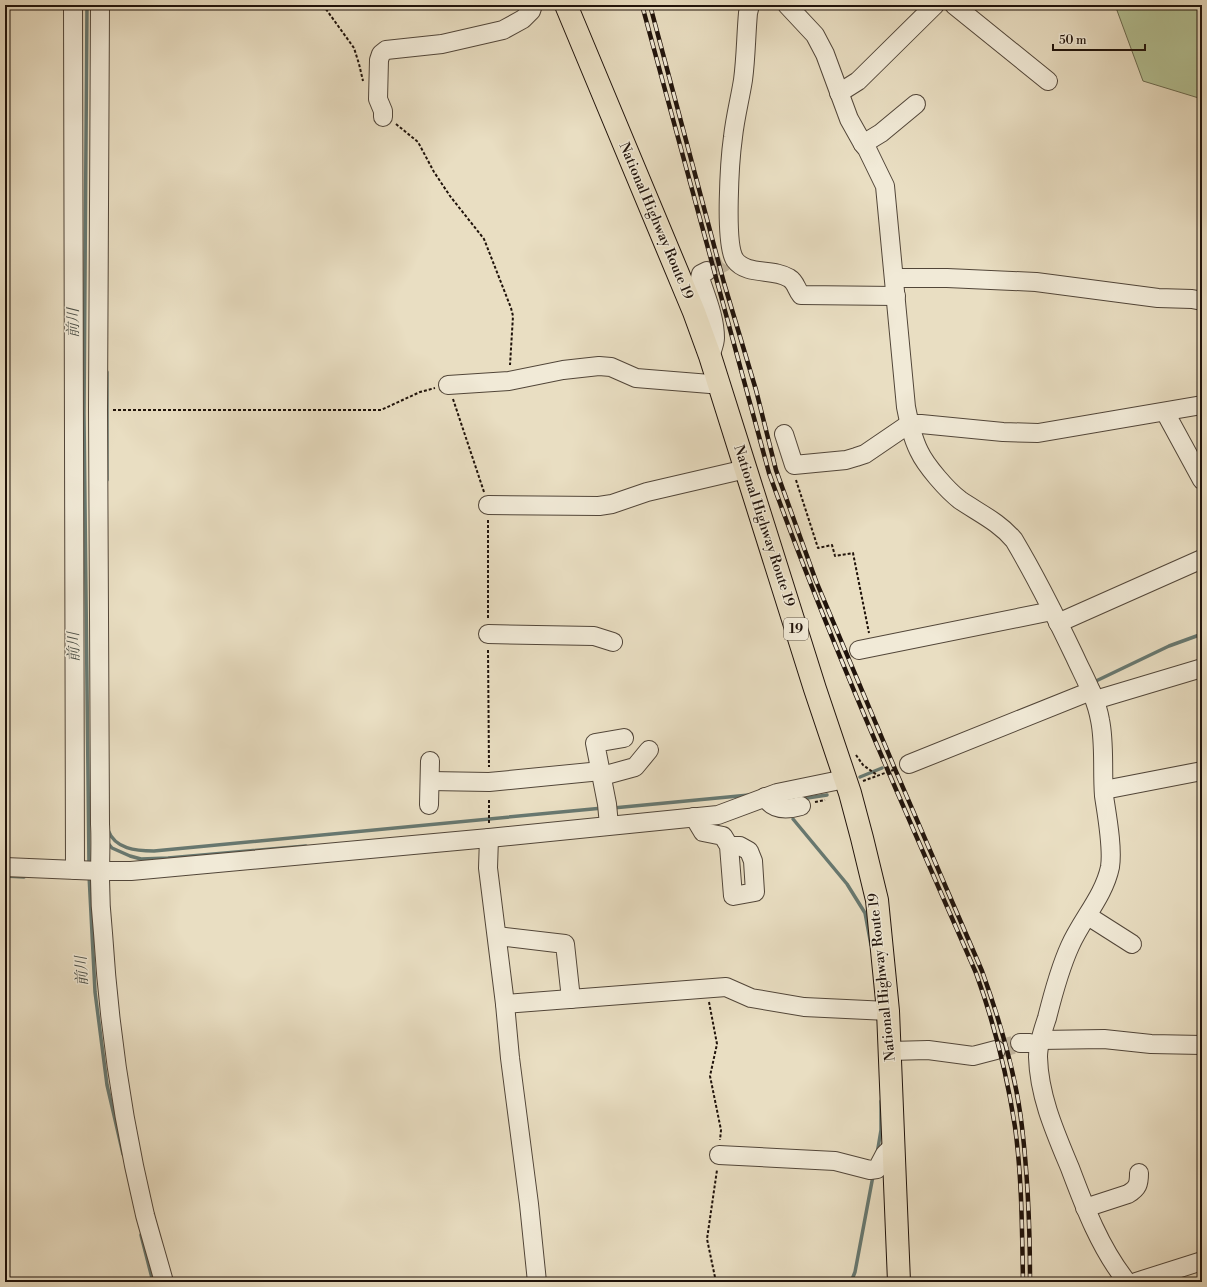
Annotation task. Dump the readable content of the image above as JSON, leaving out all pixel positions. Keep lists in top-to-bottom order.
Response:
{
  "streets": {
    "highway": ["National Highway Route 19", "19"]
  },
  "water": ["前川"],
  "scale_bar": "50 m"
}
